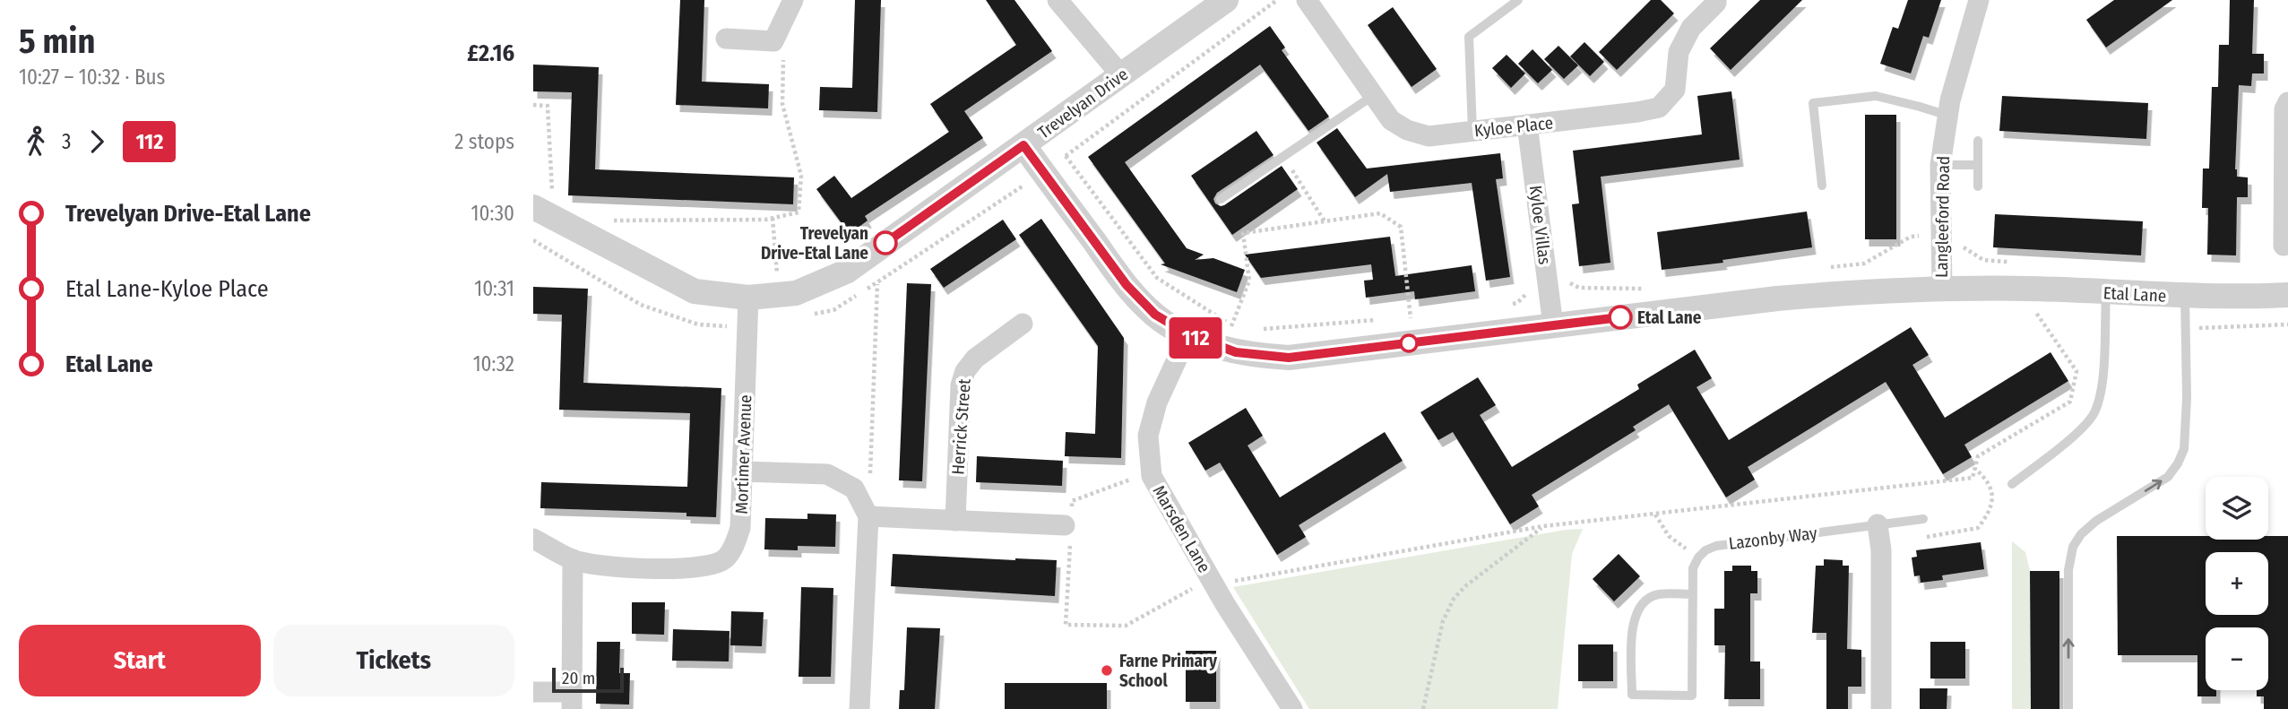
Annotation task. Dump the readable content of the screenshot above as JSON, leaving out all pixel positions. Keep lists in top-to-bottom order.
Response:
{
  "streets": {
    "street": [
      "Trevelyan Drive",
      "Kyloe Place",
      "Langleeford Road",
      "Kyloe Villas",
      "Etal Lane",
      "Herrick Street",
      "Mortimer Avenue",
      "Marsden Lane"
    ],
    "lane": ["Lazonby Way"]
  },
  "crossings": [
    ["Trevelyan Drive", "Etal Lane"],
    ["Trevelyan Drive", "Mortimer Avenue"],
    ["Kyloe Place", "Kyloe Villas"],
    ["Langleeford Road", "Etal Lane"],
    ["Kyloe Villas", "Etal Lane"],
    ["Etal Lane", "Marsden Lane"]
  ],
  "places": ["Trevelyan Drive-Etal Lane", "Etal Lane", "Farne Primary School"],
  "lines": ["bus line 112"],
  "scale_bar": "20 m",
  "page": {
    "heading": ["5 min", "10:27 – 10:32 · Bus", "£2.16"],
    "on_map": "112",
    "legs": ["3", "112", "2 stops"],
    "list": [
      {
        "name": "Trevelyan Drive-Etal Lane",
        "value": "10:30"
      },
      {
        "name": "Etal Lane-Kyloe Place",
        "value": "10:31"
      },
      {
        "name": "Etal Lane",
        "value": "10:32"
      }
    ],
    "map_buttons": ["+", "−"],
    "buttons": ["Start", "Tickets"],
    "scale": "20 m"
  }
}
